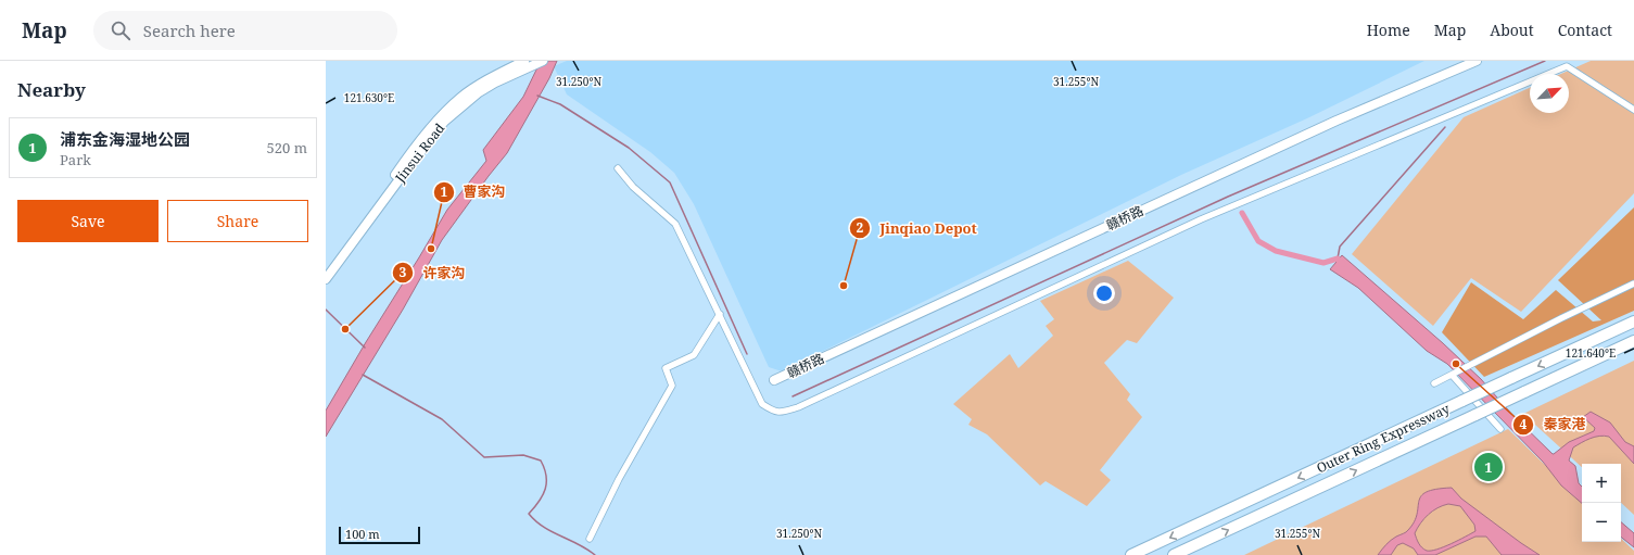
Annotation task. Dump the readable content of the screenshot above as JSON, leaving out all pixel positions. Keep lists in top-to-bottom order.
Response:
{
  "streets": {
    "highway": ["Outer Ring Expressway"],
    "street": ["Jinsui Road", "赣桥路"]
  },
  "places": [
    "曹家沟",
    "Jinqiao Depot",
    "许家沟",
    "秦家港"
  ],
  "scale_bar": "100 m",
  "north": "top right",
  "page": {
    "header": "Map",
    "search": "Search here",
    "nav": [
      "Home",
      "Map",
      "About",
      "Contact"
    ],
    "heading": "Nearby",
    "list": [
      {
        "mark": "1",
        "name": "浦东金海湿地公园",
        "note": "Park",
        "value": "520 m"
      }
    ],
    "buttons": ["Save", "Share"],
    "pins": "1",
    "map_buttons": ["+", "−"],
    "scale": "100 m"
  },
  "coordinates": [
    "31.250°N",
    "31.255°N",
    "121.630°E",
    "121.640°E"
  ]
}
